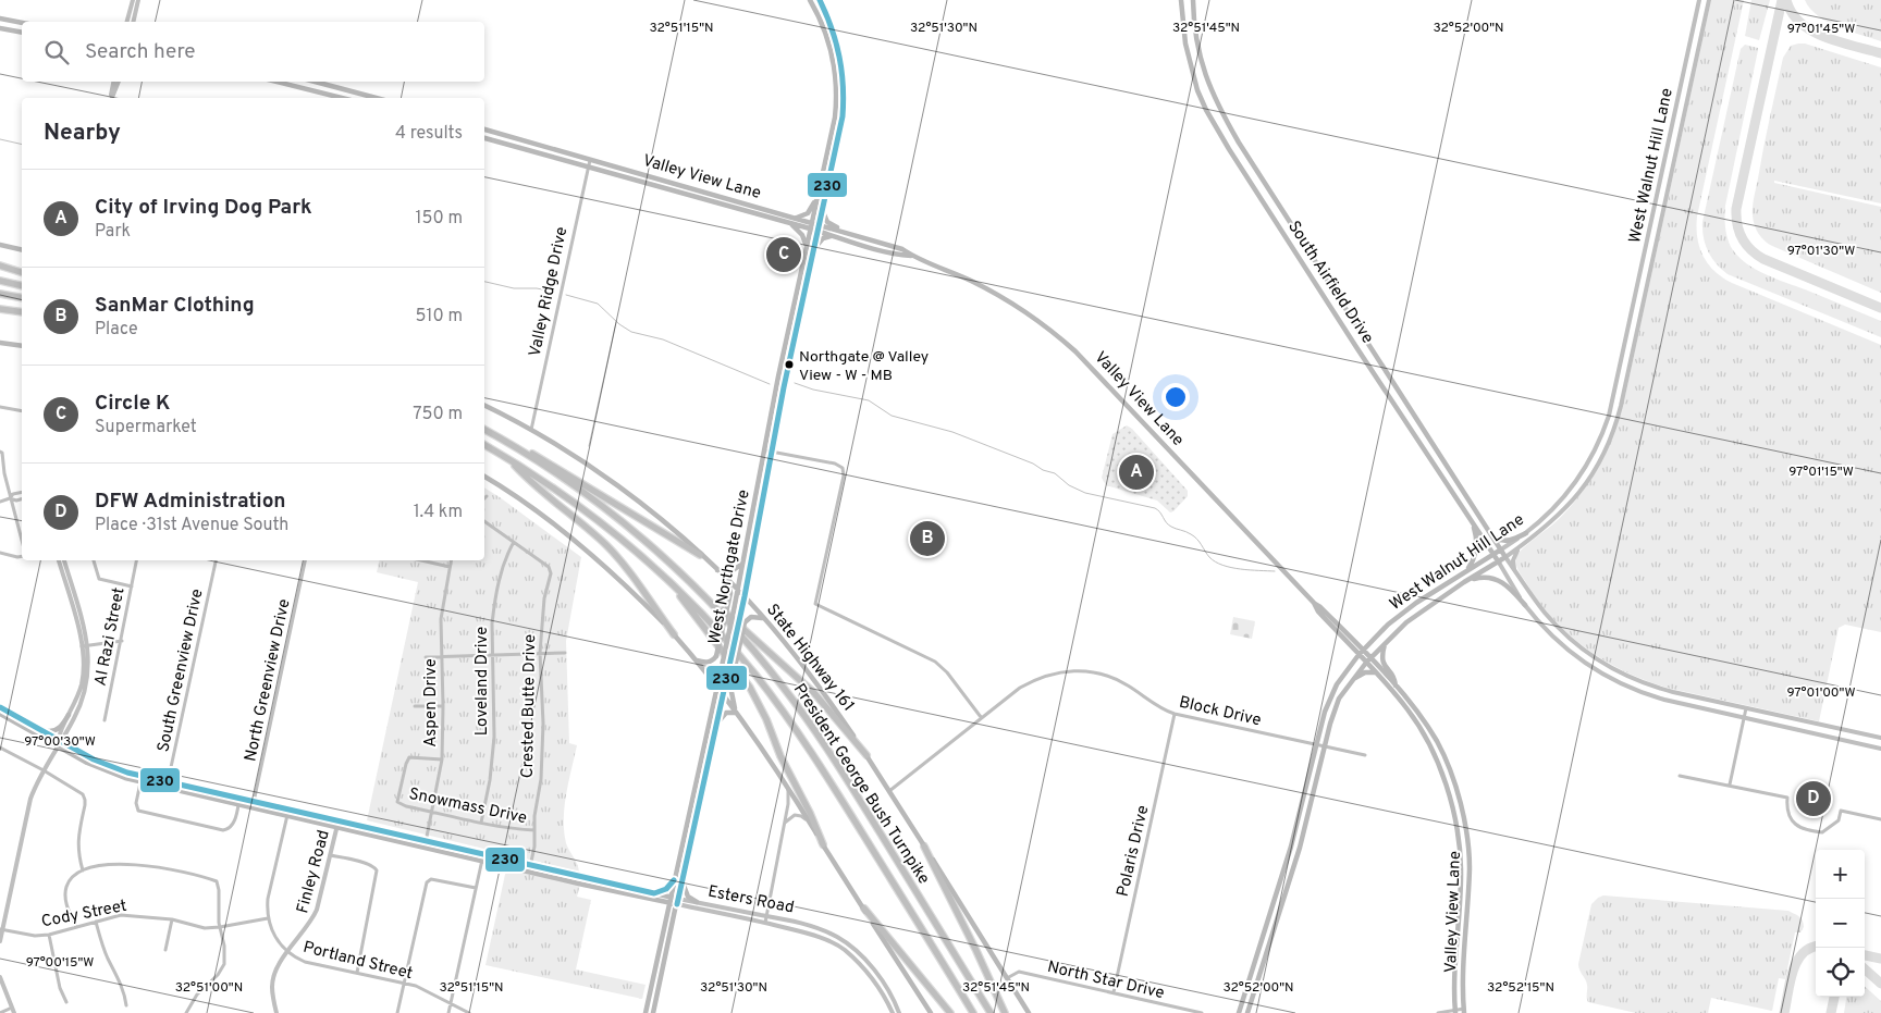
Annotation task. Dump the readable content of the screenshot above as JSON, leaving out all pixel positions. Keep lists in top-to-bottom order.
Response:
{
  "streets": {
    "highway": ["President George Bush Turnpike"],
    "main road": [
      "West Walnut Hill Lane",
      "Valley View Lane",
      "South Airfield Drive",
      "West Northgate Drive",
      "State Highway 161",
      "Esters Road"
    ],
    "street": [
      "Valley Ridge Drive",
      "Al Razi Street",
      "South Greenview Drive",
      "North Greenview Drive",
      "Loveland Drive",
      "Aspen Drive",
      "Crested Butte Drive",
      "Block Drive",
      "Snowmass Drive",
      "Polaris Drive",
      "Finley Road",
      "Cody Street",
      "Portland Street",
      "North Star Drive"
    ]
  },
  "crossings": [
    ["West Walnut Hill Lane", "Valley View Lane"],
    ["West Walnut Hill Lane", "South Airfield Drive"],
    ["West Walnut Hill Lane", "Block Drive"],
    ["Valley View Lane", "Valley Ridge Drive"],
    ["Valley View Lane", "West Northgate Drive"],
    ["Valley Ridge Drive", "State Highway 161"],
    ["West Northgate Drive", "State Highway 161"],
    ["West Northgate Drive", "Esters Road"],
    ["State Highway 161", "Block Drive"],
    ["State Highway 161", "North Star Drive"],
    ["South Greenview Drive", "Esters Road"],
    ["North Greenview Drive", "Esters Road"],
    ["Loveland Drive", "Crested Butte Drive"],
    ["Loveland Drive", "Snowmass Drive"],
    ["Aspen Drive", "Snowmass Drive"],
    ["Aspen Drive", "Esters Road"],
    ["Crested Butte Drive", "Snowmass Drive"],
    ["Crested Butte Drive", "Esters Road"],
    ["Block Drive", "Polaris Drive"],
    ["Polaris Drive", "North Star Drive"],
    ["Finley Road", "Esters Road"],
    ["Finley Road", "Portland Street"],
    ["Esters Road", "Portland Street"],
    ["Cody Street", "Portland Street"]
  ],
  "places": ["Northgate @ Valley View - W - MB"],
  "lines": ["transit line 230"],
  "page": {
    "search": "Search here",
    "heading": ["Nearby", "4 results"],
    "list": [
      {
        "mark": "A",
        "name": "City of Irving Dog Park",
        "note": "Park",
        "value": "150 m"
      },
      {
        "mark": "B",
        "name": "SanMar Clothing",
        "note": "Place",
        "value": "510 m"
      },
      {
        "mark": "C",
        "name": "Circle K",
        "note": "Supermarket",
        "value": "750 m"
      },
      {
        "mark": "D",
        "name": "DFW Administration",
        "note": "Place · 31st Avenue South",
        "value": "1.4 km"
      }
    ],
    "pins": [
      "C",
      "A",
      "B",
      "D"
    ],
    "map_buttons": ["+", "−"]
  },
  "coordinates": [
    "32°51'15\"N",
    "32°51'30\"N",
    "32°51'45\"N",
    "32°52'00\"N",
    "97°01'45\"W",
    "97°01'30\"W",
    "97°01'15\"W",
    "97°01'00\"W",
    "97°00'30\"W",
    "97°00'15\"W",
    "32°51'00\"N",
    "32°52'15\"N"
  ]
}
